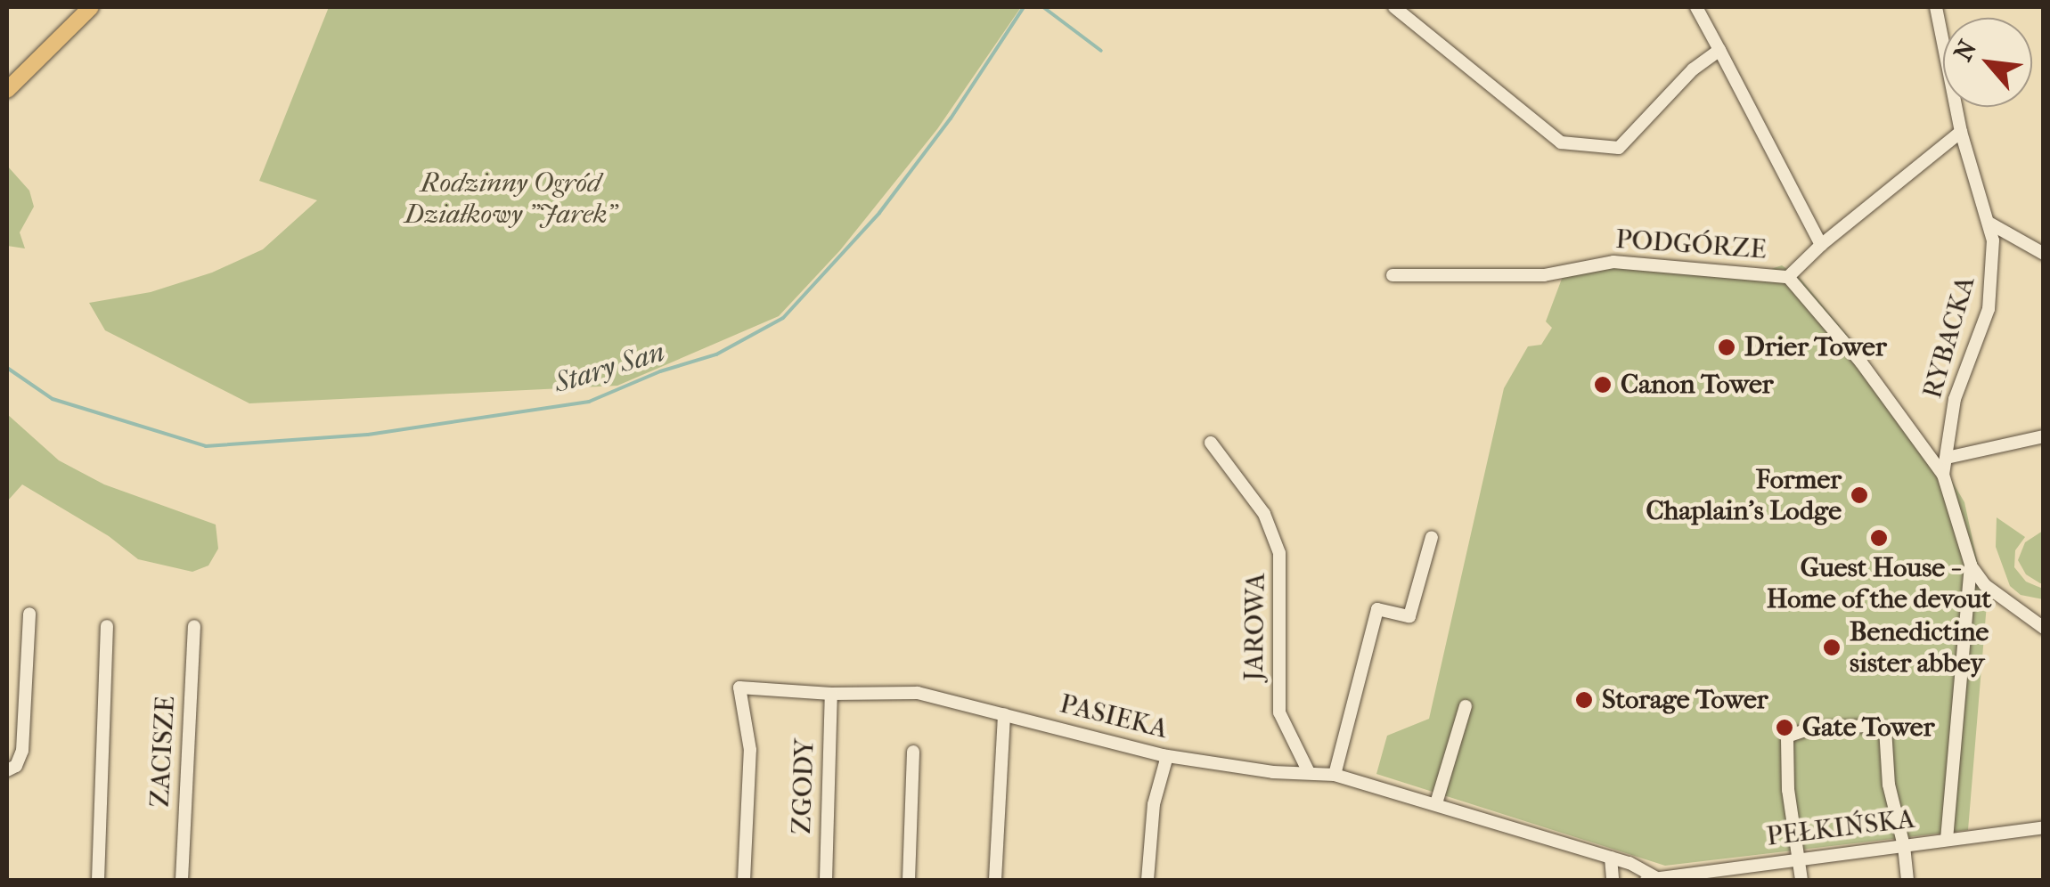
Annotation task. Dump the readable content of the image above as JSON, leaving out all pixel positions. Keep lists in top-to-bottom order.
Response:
{
  "streets": {
    "street": [
      "PODGÓRZE",
      "RYBACKA",
      "JAROWA",
      "PASIEKA",
      "ZACISZE",
      "ZGODY",
      "PEŁKIŃSKA"
    ]
  },
  "crossings": [
    ["PODGÓRZE", "RYBACKA"],
    ["JAROWA", "PASIEKA"],
    ["PASIEKA", "ZGODY"],
    ["PASIEKA", "PEŁKIŃSKA"]
  ],
  "water": ["Stary San"],
  "parks": ["Rodzinny Ogród Działkowy \"Jarek\""],
  "places": [
    "Drier Tower",
    "Canon Tower",
    "Former Chaplain's Lodge",
    "Guest House - Home of the devout",
    "Benedictine sister abbey",
    "Storage Tower",
    "Gate Tower"
  ],
  "north": "top left"
}
